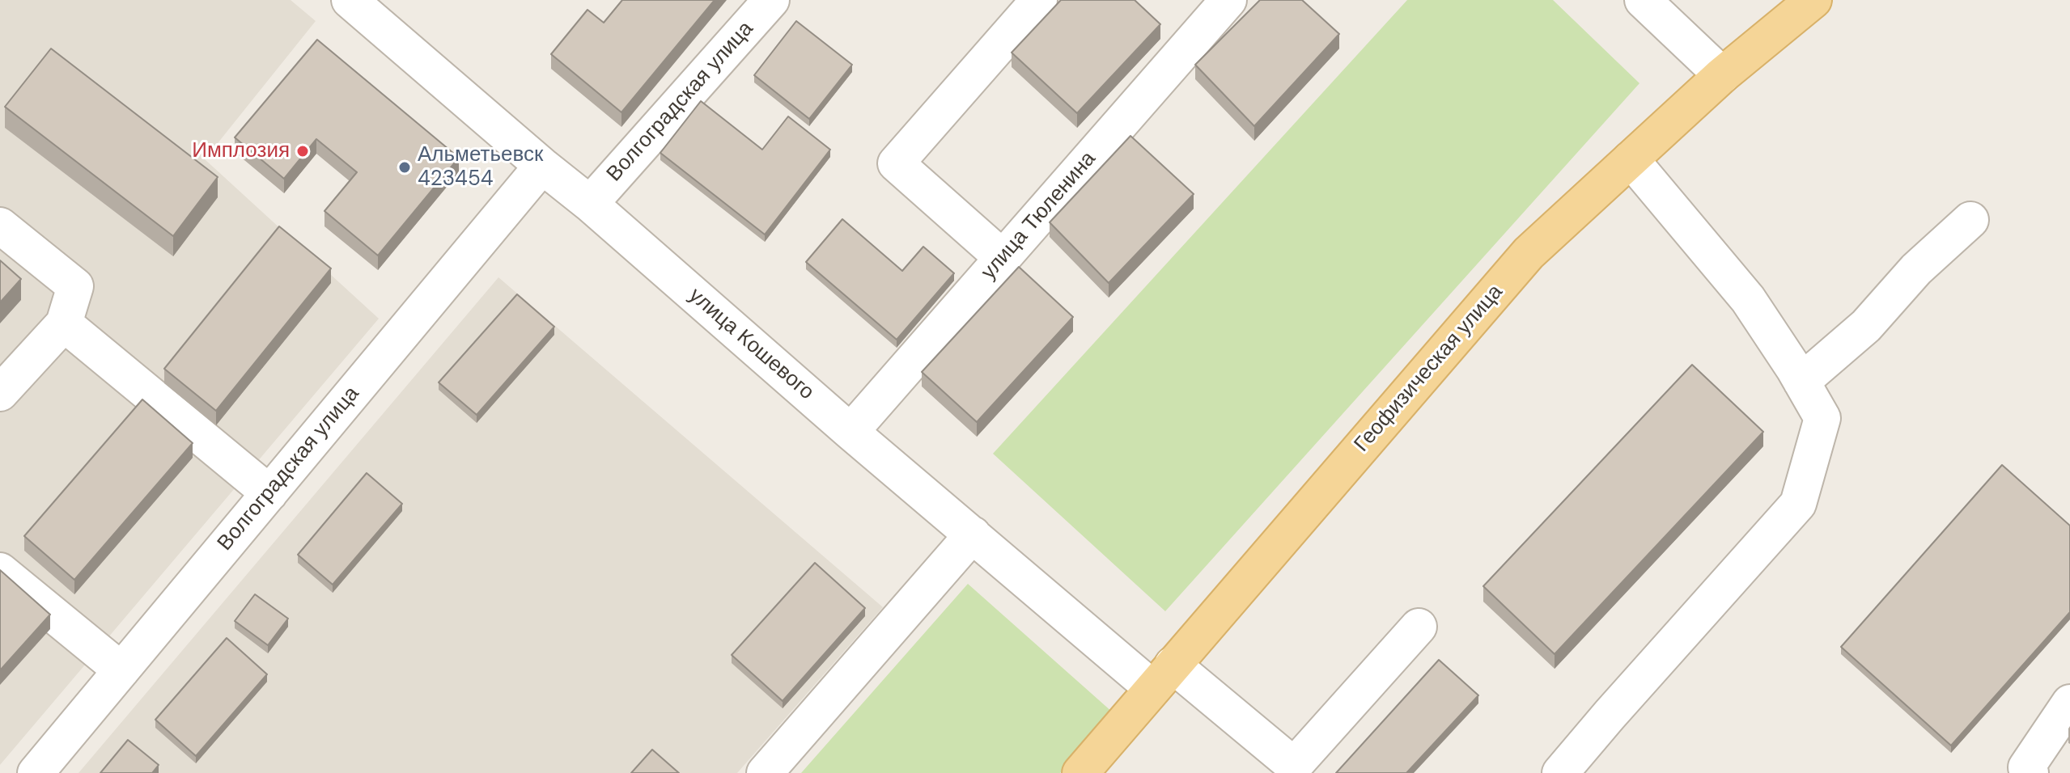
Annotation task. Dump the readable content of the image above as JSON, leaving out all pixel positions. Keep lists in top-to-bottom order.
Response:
{
  "streets": {
    "main road": ["Геофизическая улица"],
    "street": ["Волгоградская улица", "улица Тюленина", "улица Кошевого"]
  },
  "crossings": [
    ["Волгоградская улица", "улица Кошевого"],
    ["улица Тюленина", "улица Кошевого"],
    ["улица Кошевого", "Геофизическая улица"]
  ],
  "places": ["Имплозия", "Альметьевск 423454"]
}
